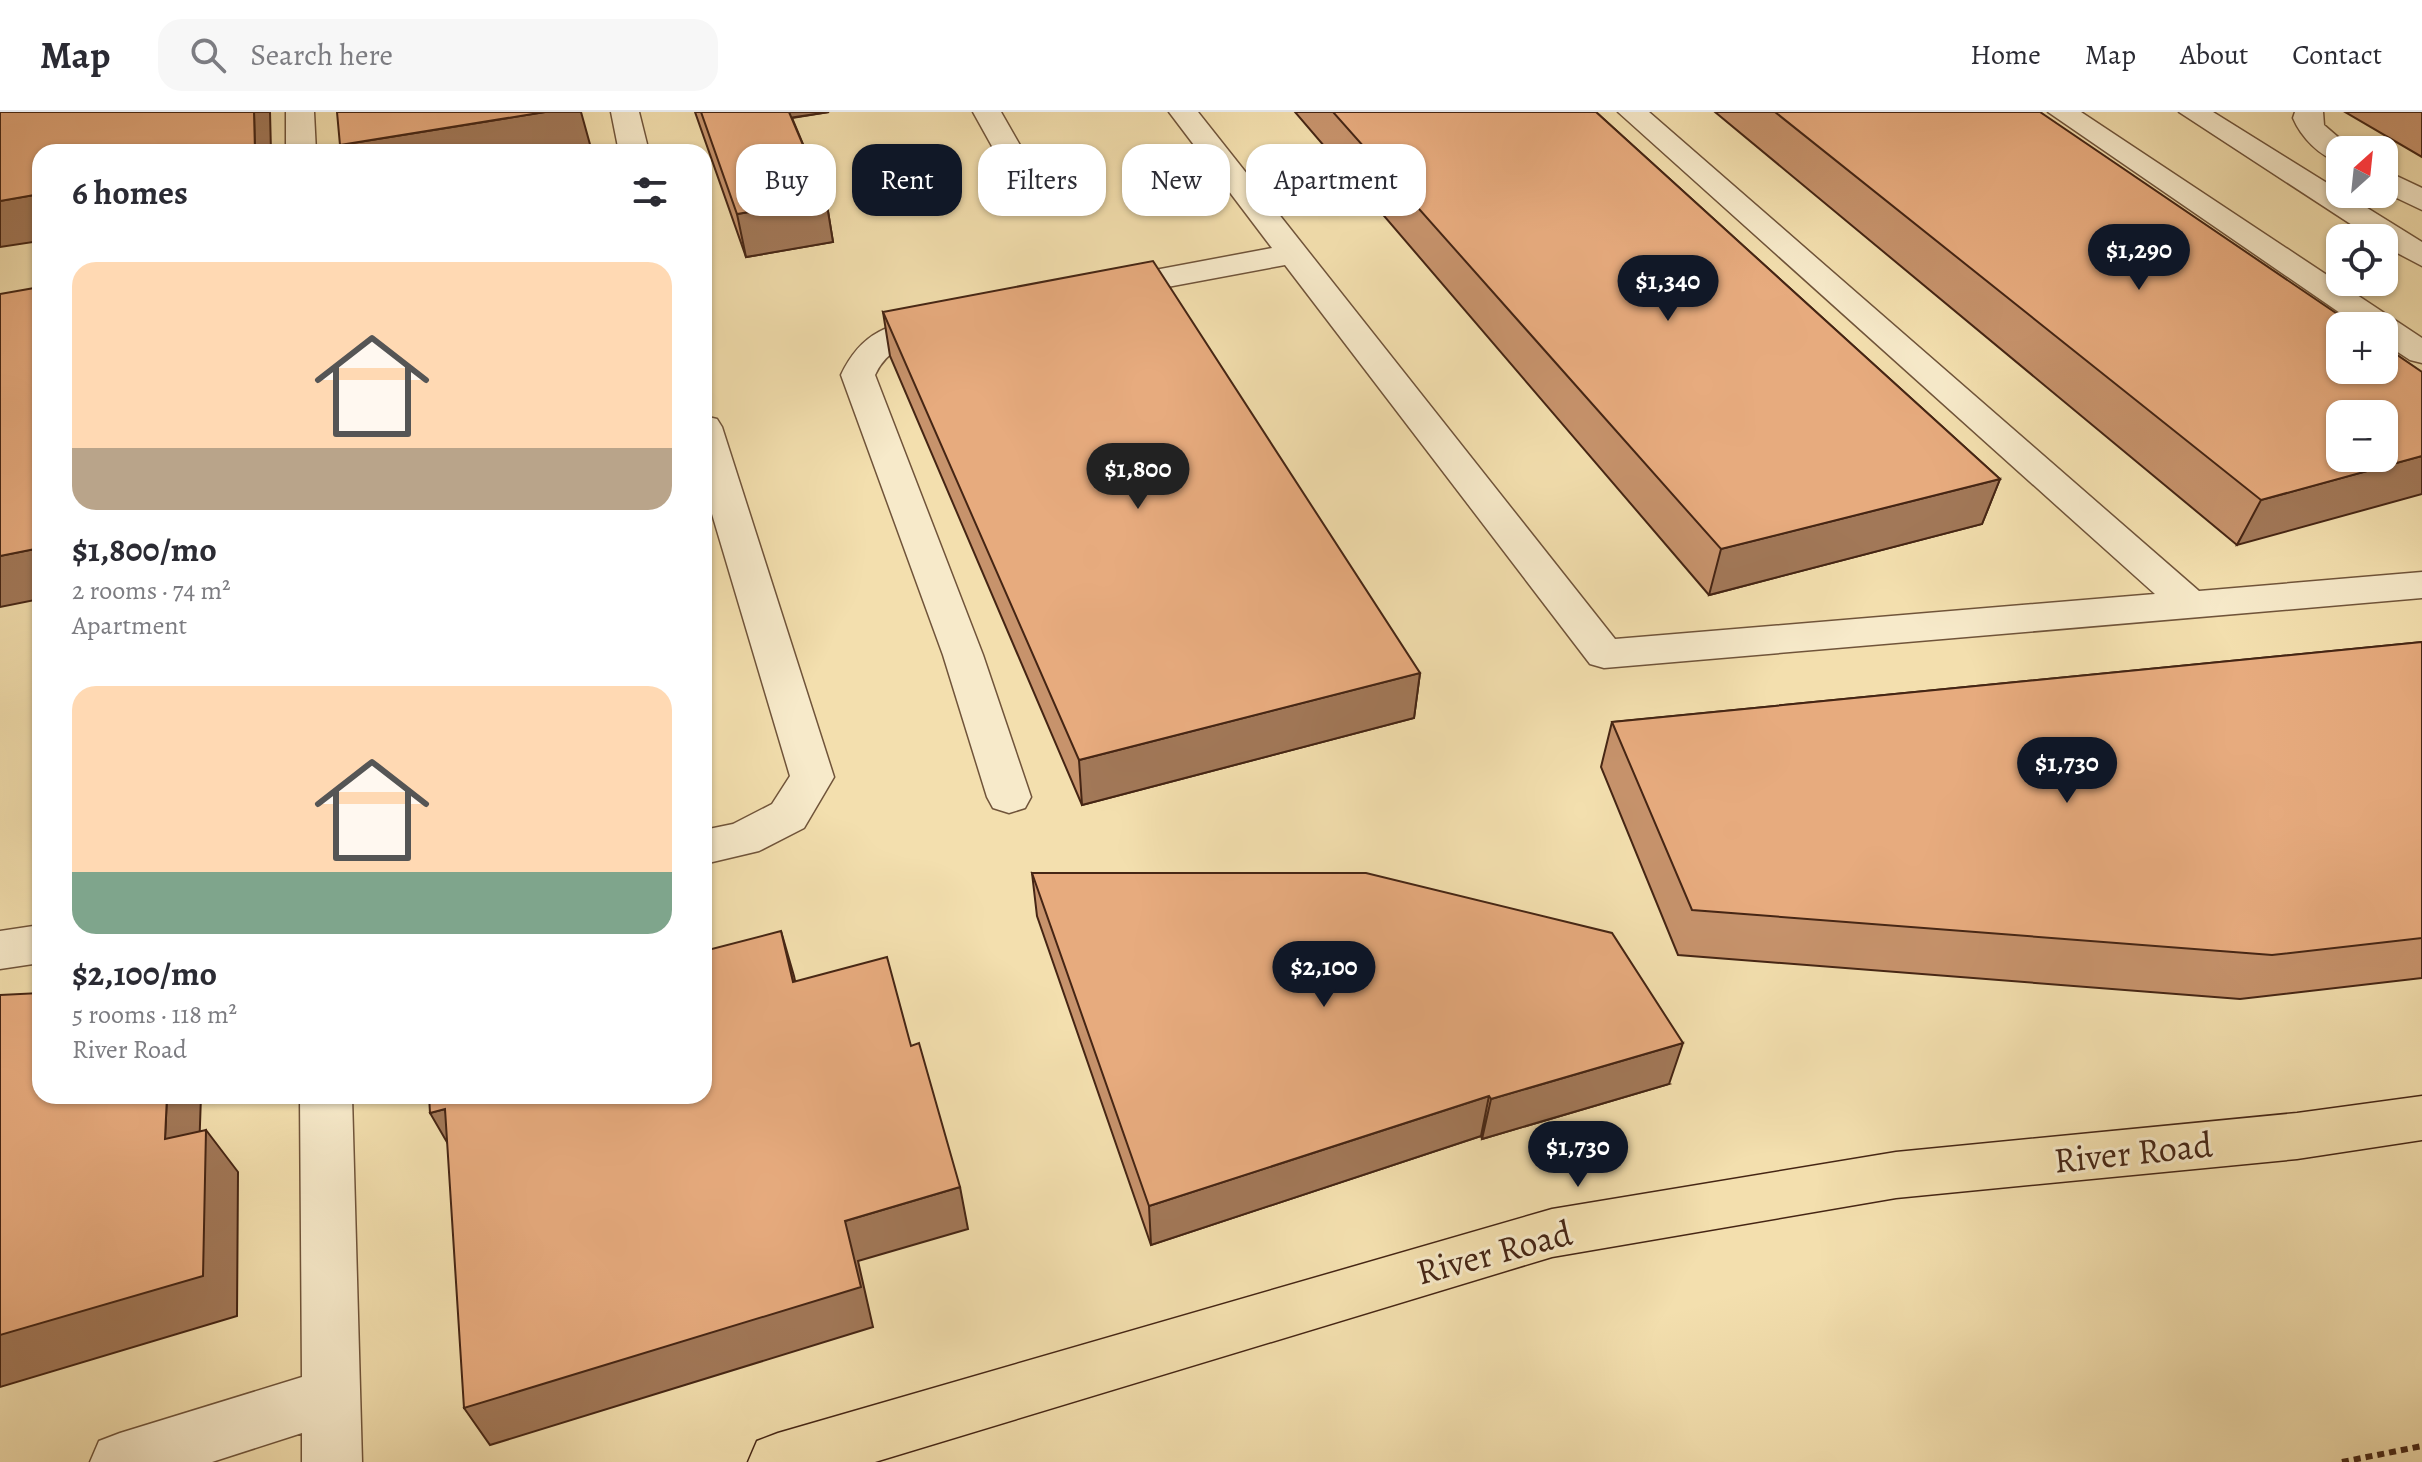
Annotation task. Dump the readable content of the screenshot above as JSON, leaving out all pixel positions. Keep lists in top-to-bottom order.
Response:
{
  "streets": {
    "main road": ["River Road"]
  },
  "north": "top right",
  "page": {
    "header": "Map",
    "search": "Search here",
    "nav": [
      "Home",
      "Map",
      "About",
      "Contact"
    ],
    "map_buttons": ["+", "−"],
    "chip": [
      "Buy",
      "Rent",
      "Filters",
      "New",
      "Apartment"
    ],
    "heading": "6 homes",
    "price": [
      "$1,290",
      "$1,340",
      "$1,800",
      "$1,730",
      "$2,100",
      "$1,730"
    ],
    "list": [
      {
        "name": "$1,800/mo",
        "note": "2 rooms · 74 m² · Apartment"
      },
      {
        "name": "$2,100/mo",
        "note": "5 rooms · 118 m² · River Road"
      }
    ]
  }
}
